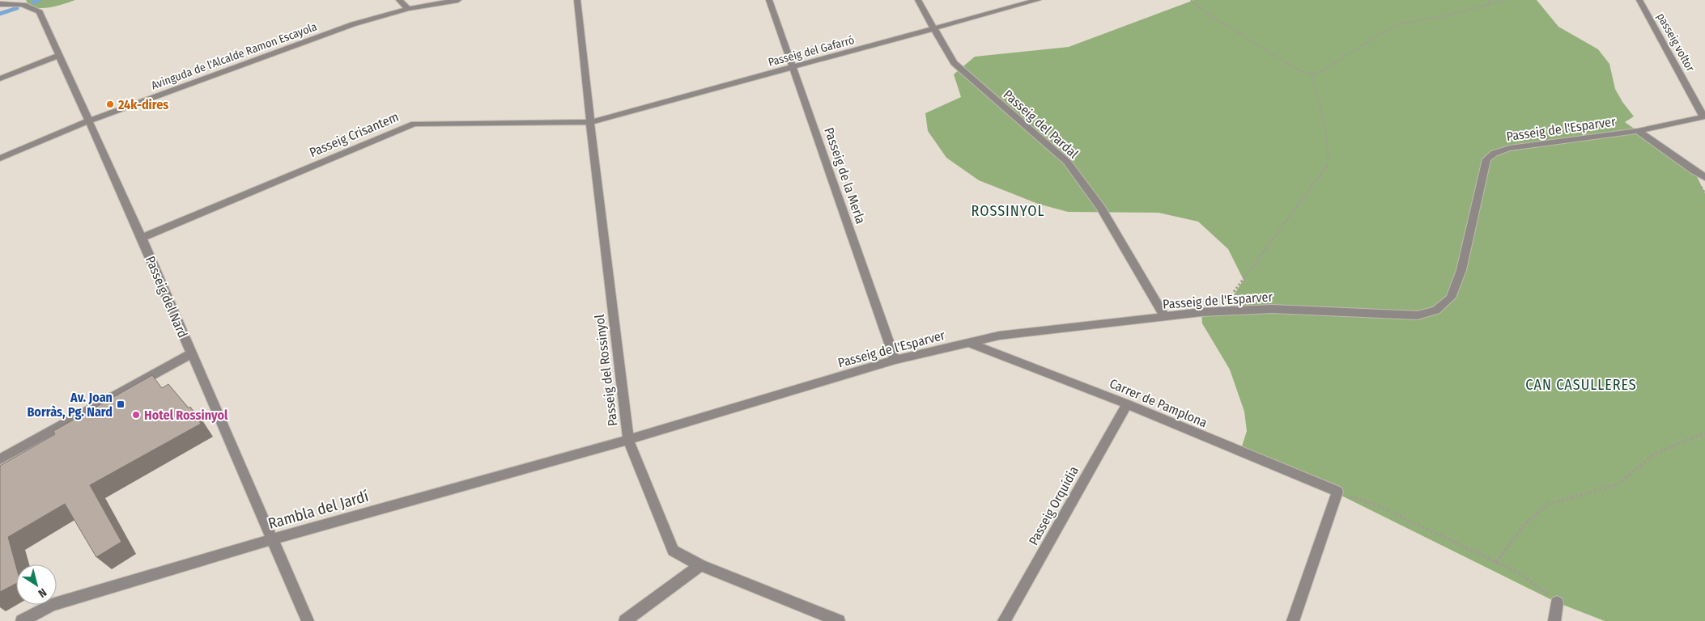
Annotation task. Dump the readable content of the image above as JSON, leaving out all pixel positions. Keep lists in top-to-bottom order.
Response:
{
  "streets": {
    "street": [
      "passeig voltor",
      "Passeig del Gafarró",
      "Avinguda de l'Alcalde Ramon Escayola",
      "Passeig del Pardal",
      "Passeig de l'Esparver",
      "Passeig Crisantem",
      "Passeig de la Merla",
      "Passeig del Nard",
      "Passeig del Rossinyol",
      "Carrer de Pamplona",
      "Passeig Orquídia",
      "Rambla del Jardí"
    ]
  },
  "crossings": [
    ["passeig voltor", "Passeig de l'Esparver"],
    ["Passeig del Gafarró", "Passeig del Pardal"],
    ["Passeig del Gafarró", "Passeig Crisantem"],
    ["Passeig del Gafarró", "Passeig de la Merla"],
    ["Passeig del Gafarró", "Passeig del Rossinyol"],
    ["Avinguda de l'Alcalde Ramon Escayola", "Passeig del Nard"],
    ["Passeig del Pardal", "Passeig de l'Esparver"],
    ["Passeig de l'Esparver", "Passeig de la Merla"],
    ["Passeig de l'Esparver", "Passeig del Rossinyol"],
    ["Passeig de l'Esparver", "Carrer de Pamplona"],
    ["Passeig de l'Esparver", "Rambla del Jardí"],
    ["Passeig Crisantem", "Passeig del Nard"],
    ["Passeig Crisantem", "Passeig del Rossinyol"],
    ["Passeig del Nard", "Rambla del Jardí"],
    ["Passeig del Rossinyol", "Rambla del Jardí"],
    ["Carrer de Pamplona", "Passeig Orquídia"]
  ],
  "districts": ["ROSSINYOL", "CAN CASULLERES"],
  "places": {
    "other": ["24k-dires", "Hotel Rossinyol"],
    "transit": ["Av. Joan Borràs, Pg. Nard"]
  },
  "north": "bottom right"
}
